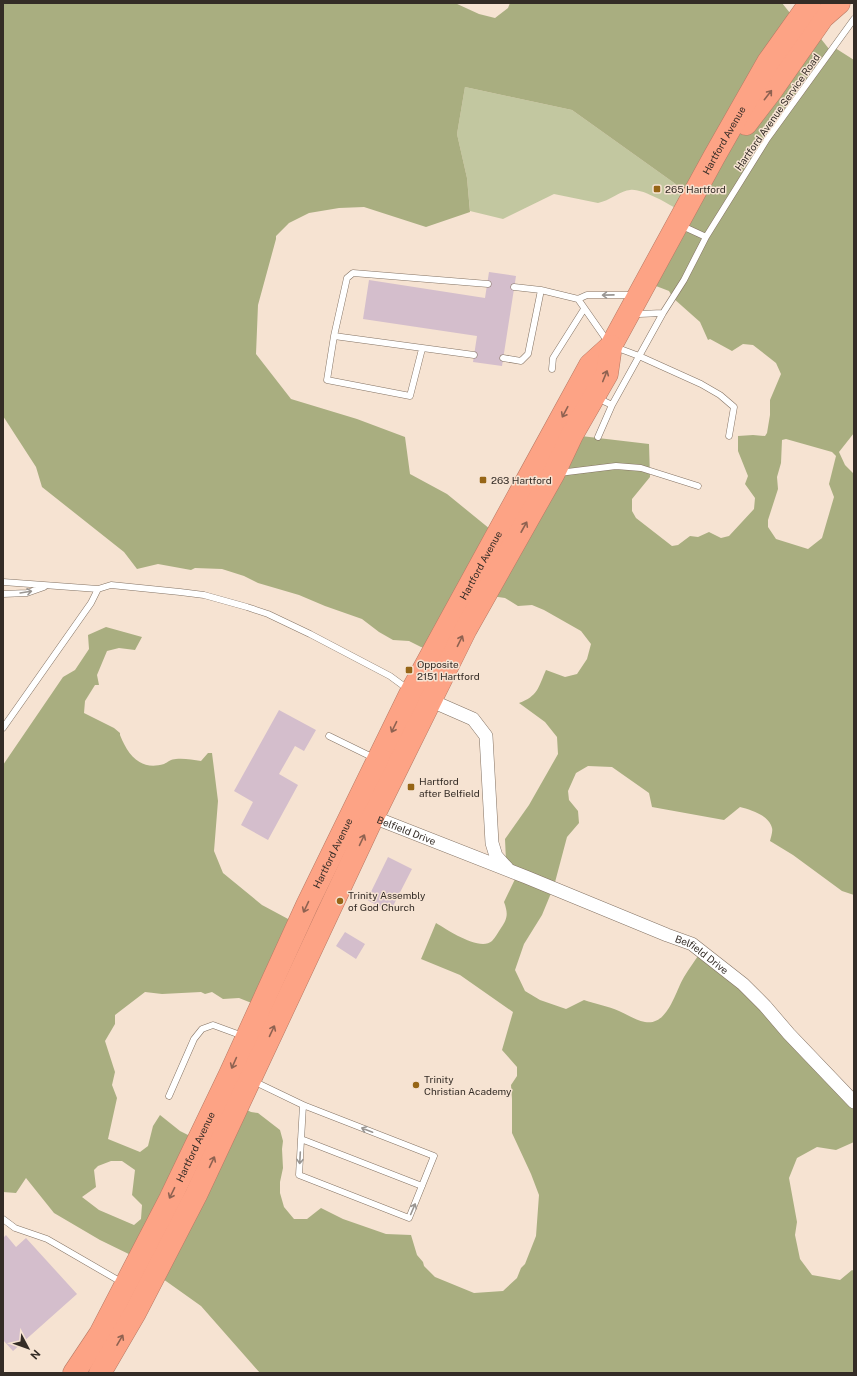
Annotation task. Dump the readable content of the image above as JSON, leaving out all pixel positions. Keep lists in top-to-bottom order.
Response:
{
  "streets": {
    "highway": ["Hartford Avenue"],
    "street": ["Belfield Drive"],
    "lane": ["Hartford Avenue Service Road"]
  },
  "crossings": [
    ["Hartford Avenue Service Road", "Hartford Avenue"],
    ["Hartford Avenue", "Belfield Drive"]
  ],
  "places": {
    "transit": [
      "265 Hartford",
      "263 Hartford",
      "Opposite 2151 Hartford",
      "Hartford after Belfield"
    ],
    "other": ["Trinity Assembly of God Church", "Trinity Christian Academy"]
  },
  "north": "bottom right"
}
